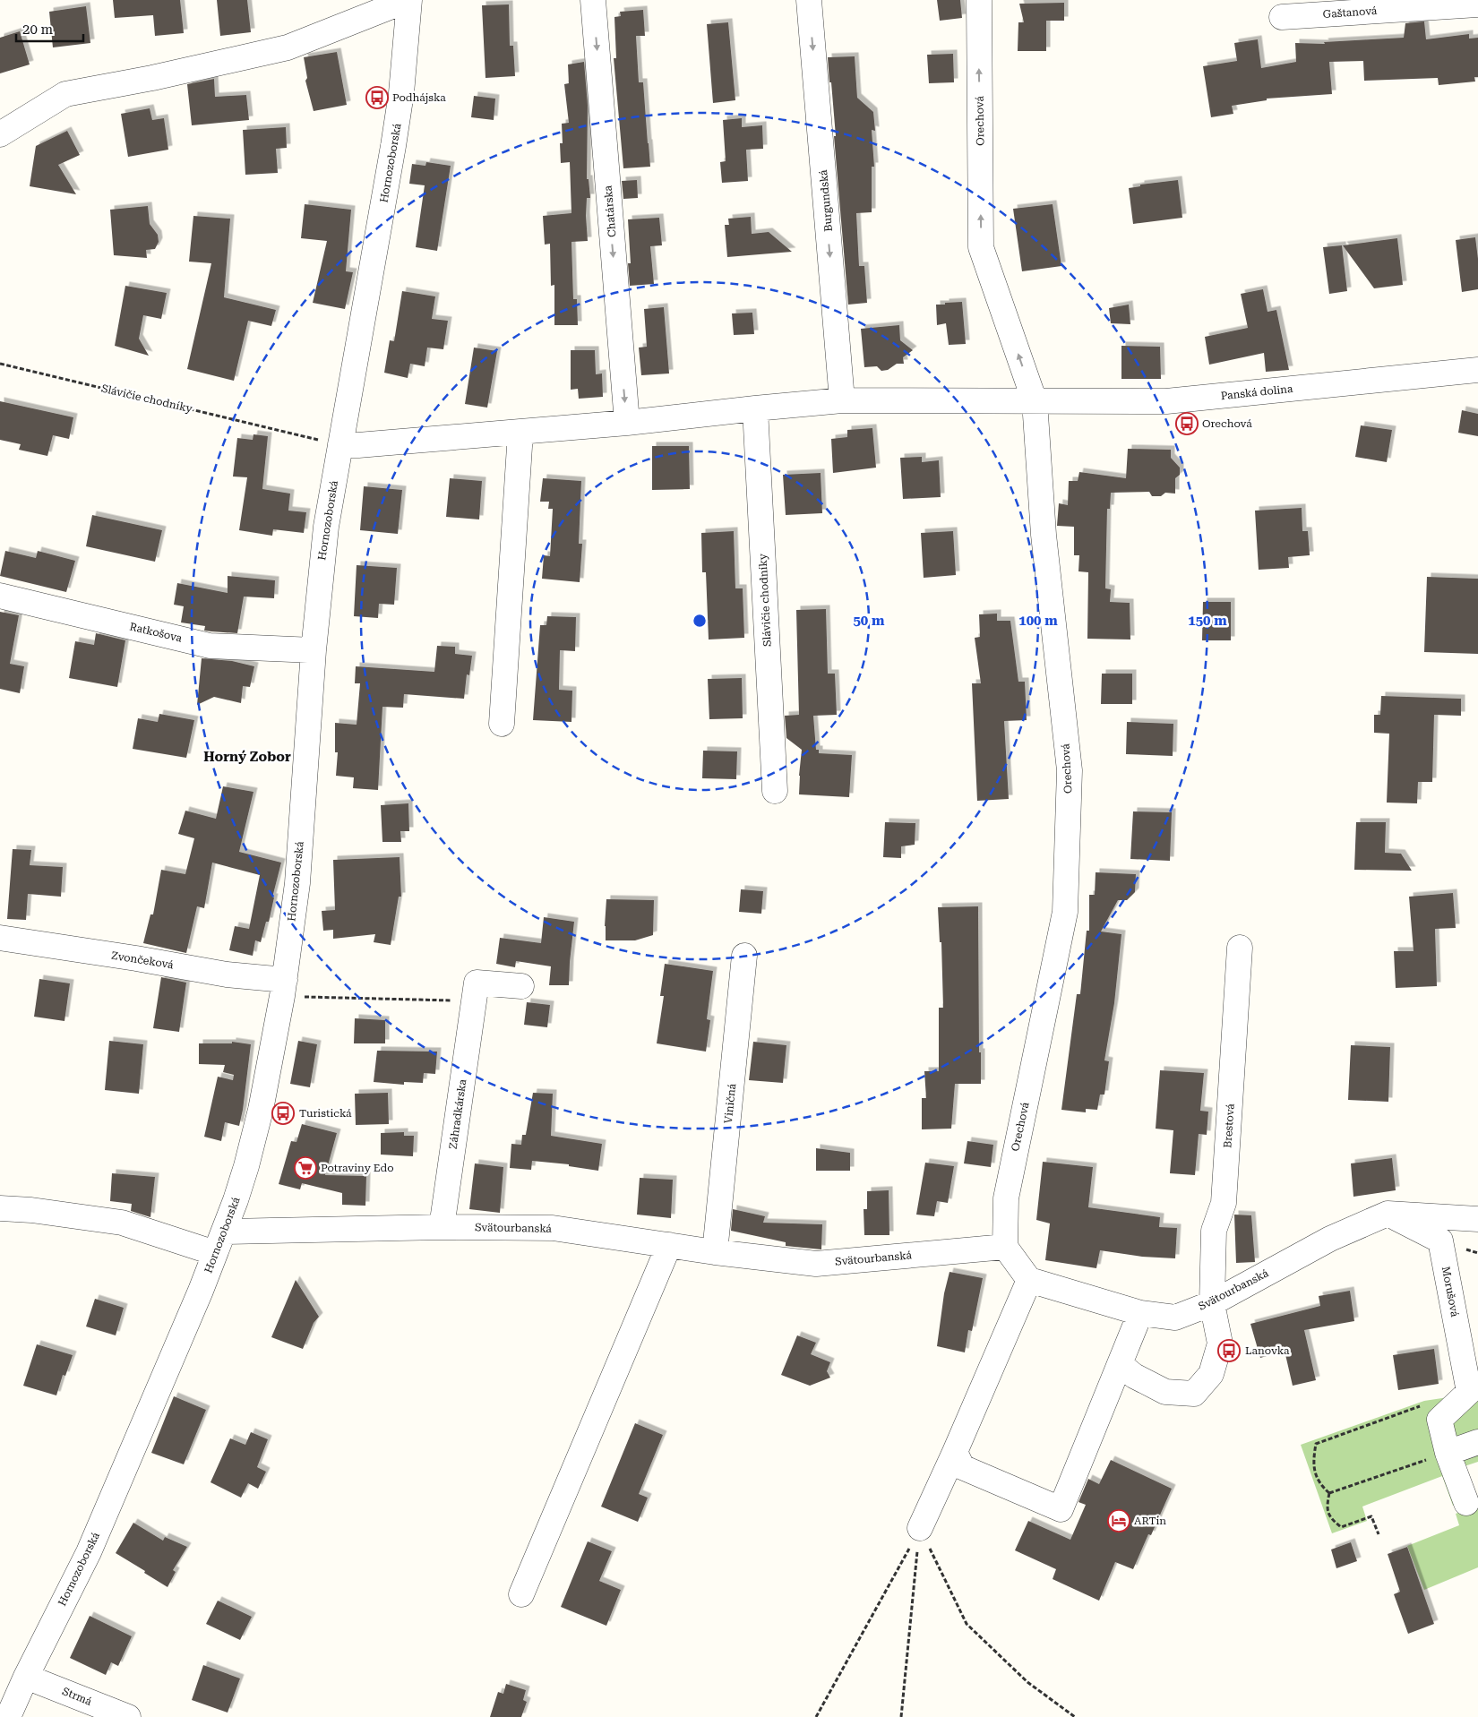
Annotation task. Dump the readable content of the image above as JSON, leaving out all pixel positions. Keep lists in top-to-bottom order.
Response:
{
  "streets": {
    "street": [
      "Gaštanová",
      "Orechová",
      "Hornozoborská",
      "Burgundská",
      "Chatárska",
      "Panská dolina",
      "Slávičie chodníky",
      "Ratkošova",
      "Zvončeková",
      "Viničná",
      "Záhradkárska",
      "Brestová",
      "Svätourbanská",
      "Morušová",
      "Strmá"
    ]
  },
  "crossings": [
    ["Orechová", "Panská dolina"],
    ["Orechová", "Svätourbanská"],
    ["Hornozoborská", "Ratkošova"],
    ["Hornozoborská", "Zvončeková"],
    ["Hornozoborská", "Svätourbanská"],
    ["Hornozoborská", "Strmá"],
    ["Viničná", "Svätourbanská"],
    ["Záhradkárska", "Svätourbanská"],
    ["Brestová", "Svätourbanská"],
    ["Svätourbanská", "Morušová"]
  ],
  "one_way": ["Burgundská", "Chatárska"],
  "districts": ["Horný Zobor"],
  "places": {
    "bus stop": [
      "Podhájska",
      "Orechová",
      "Turistická",
      "Lanovka"
    ],
    "supermarket": ["Potraviny Edo"],
    "hotel": ["ARTin"]
  },
  "scale_bar": "20 m",
  "rings": ["50 m", "100 m", "150 m"]
}
